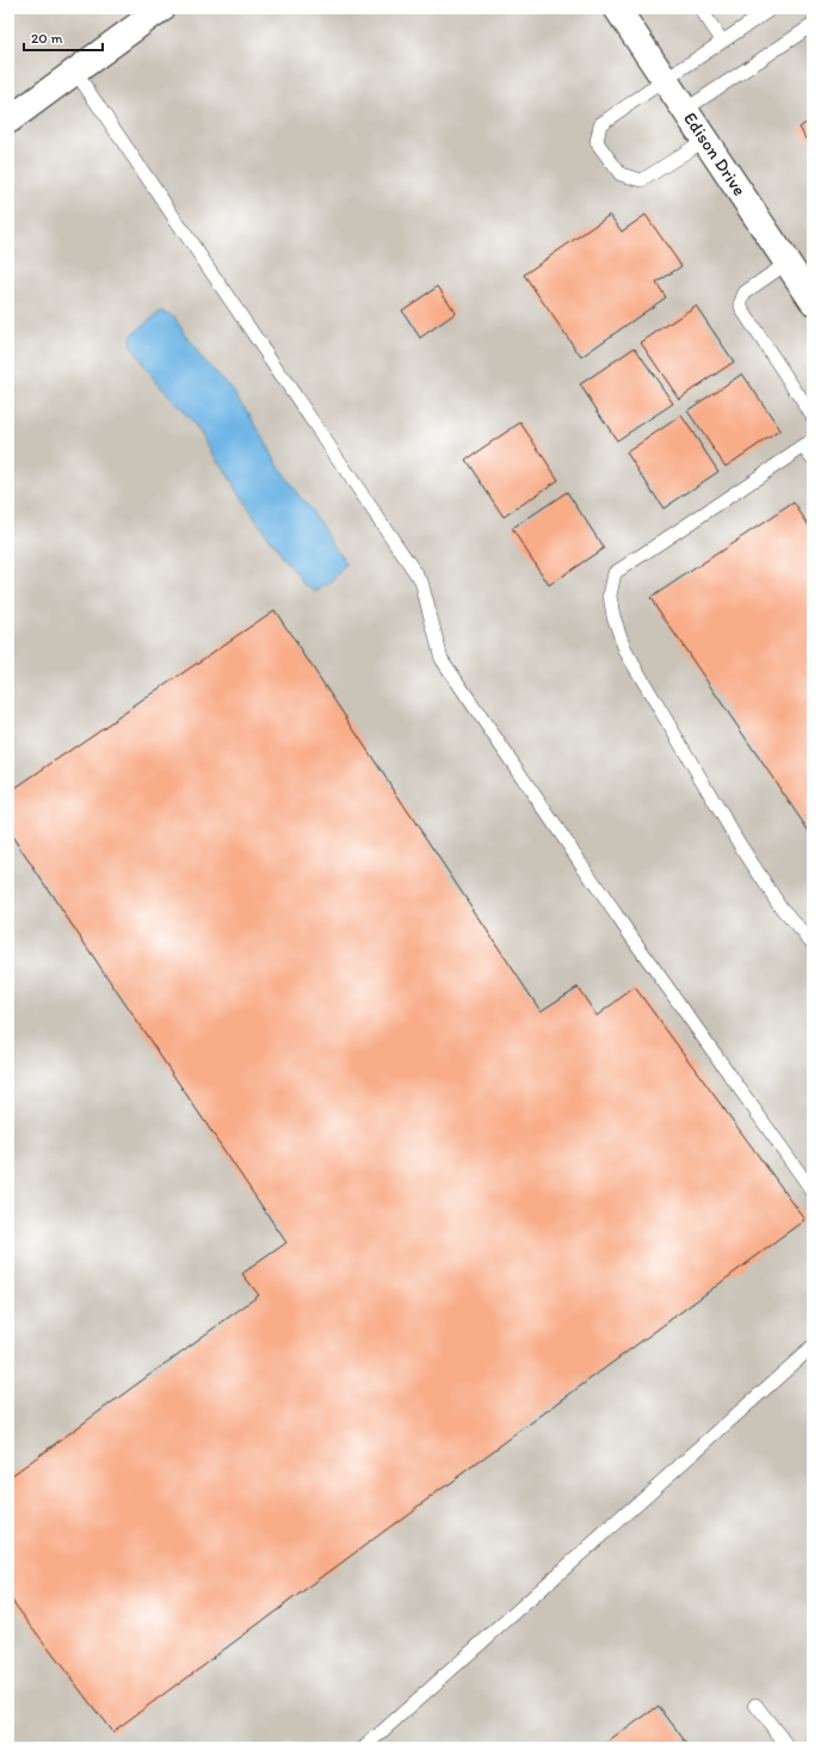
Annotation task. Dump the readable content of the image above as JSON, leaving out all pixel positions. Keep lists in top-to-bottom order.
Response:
{
  "streets": {
    "street": ["Edison Drive"]
  },
  "scale_bar": "20 m"
}
